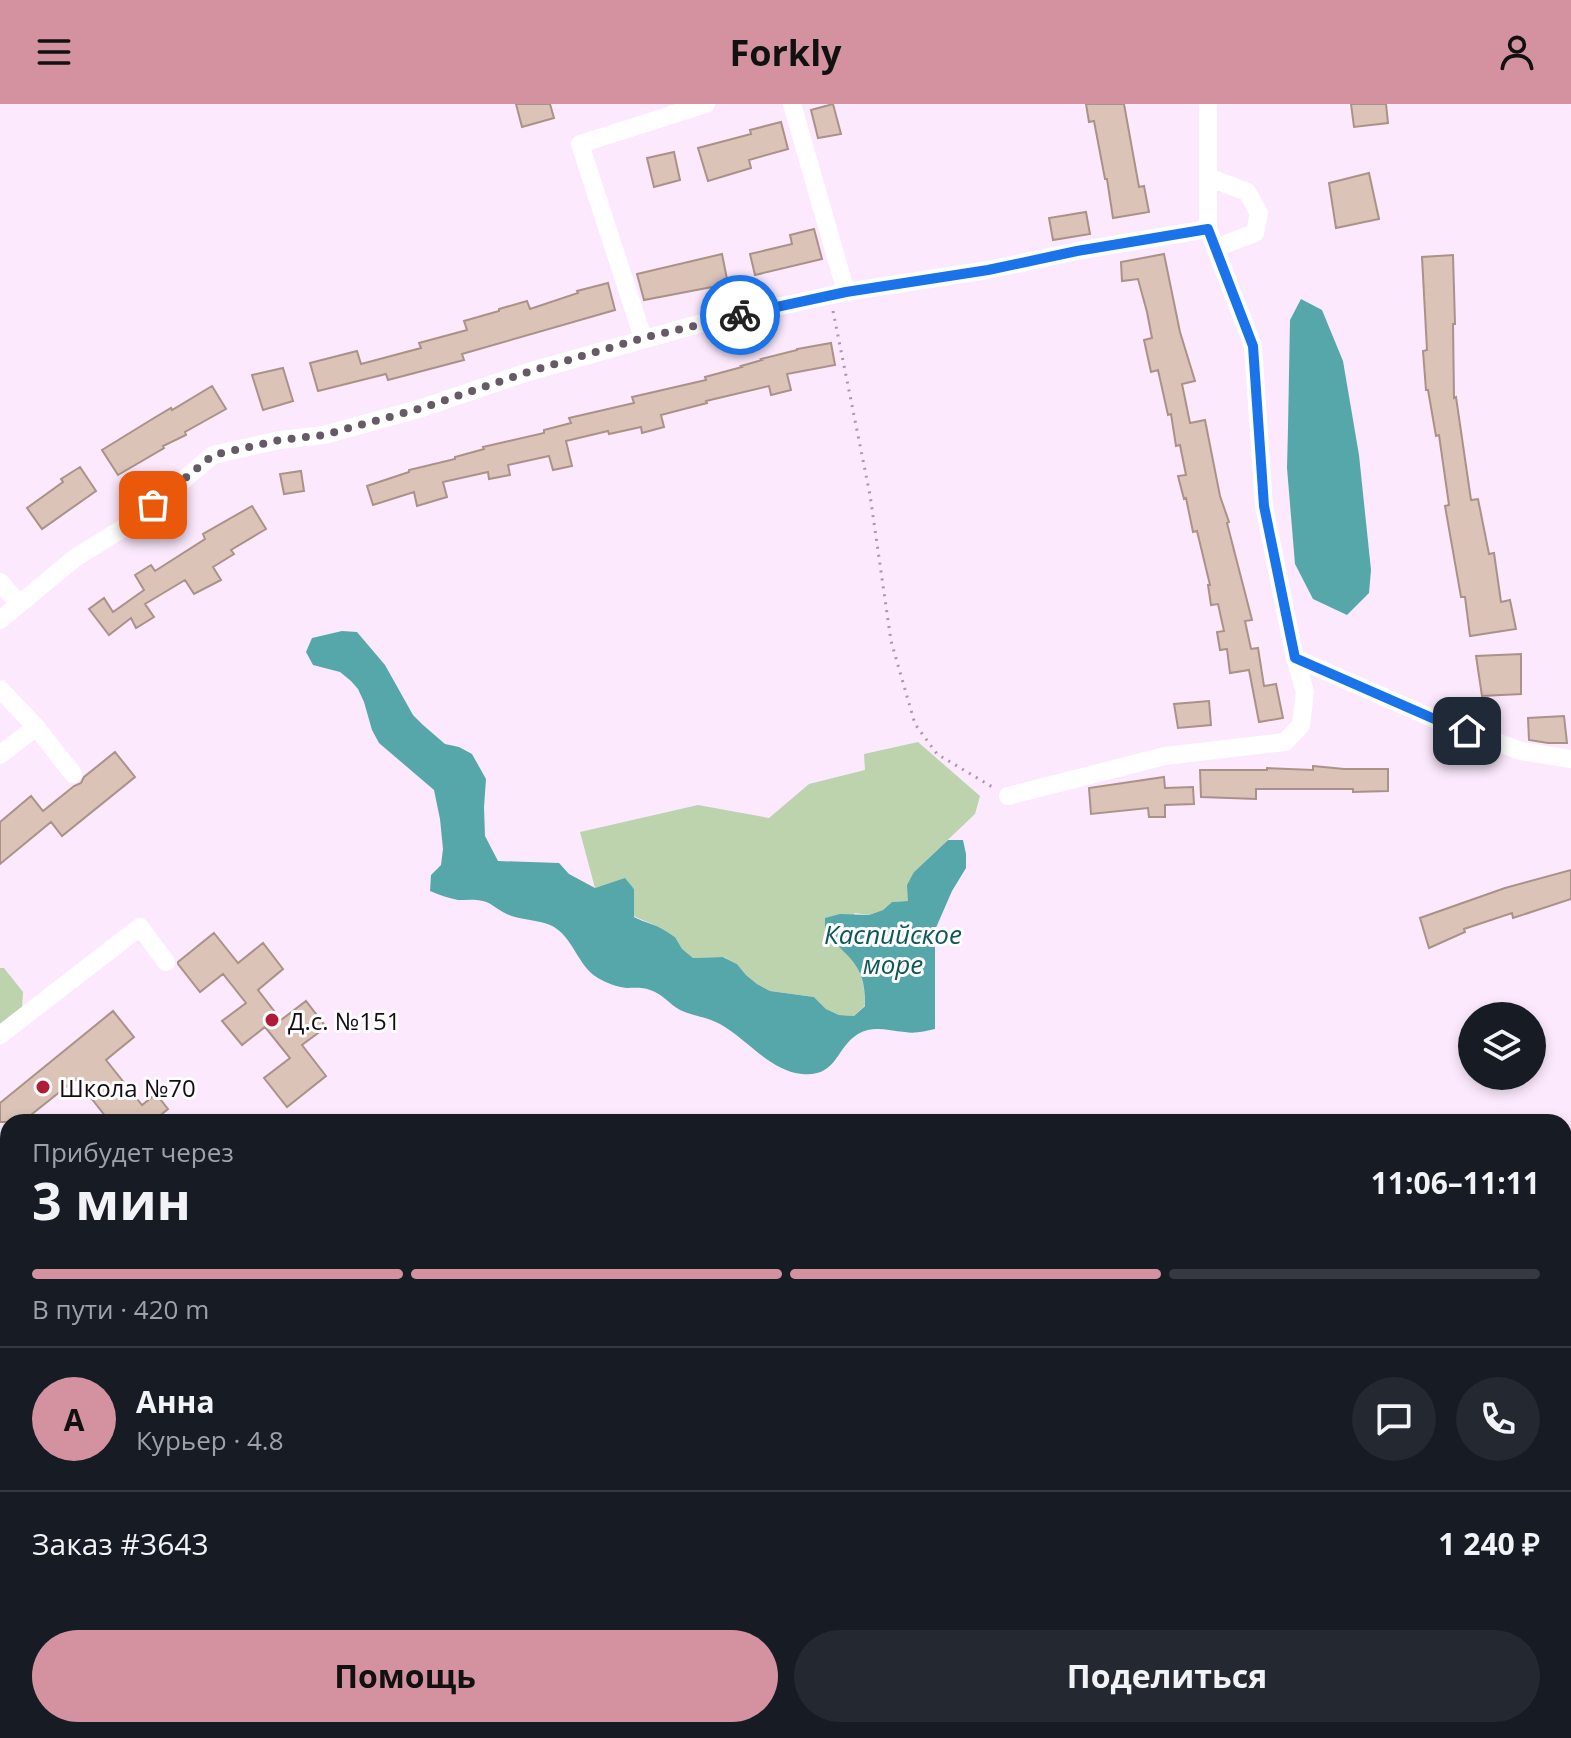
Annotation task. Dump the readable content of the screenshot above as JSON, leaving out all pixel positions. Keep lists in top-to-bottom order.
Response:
{
  "water": ["Каспийское море"],
  "places": ["Д.с. №151", "Школа №70"],
  "page": {
    "header": "Forkly",
    "heading": ["3 мин", "Прибудет через", "11:06–11:11"],
    "panel": [
      "Анна",
      "Курьер · 4.8",
      "Заказ #3643",
      "1 240 ₽"
    ],
    "bar": "В пути · 420 m",
    "round": "А",
    "buttons": ["Помощь", "Поделиться"]
  }
}
